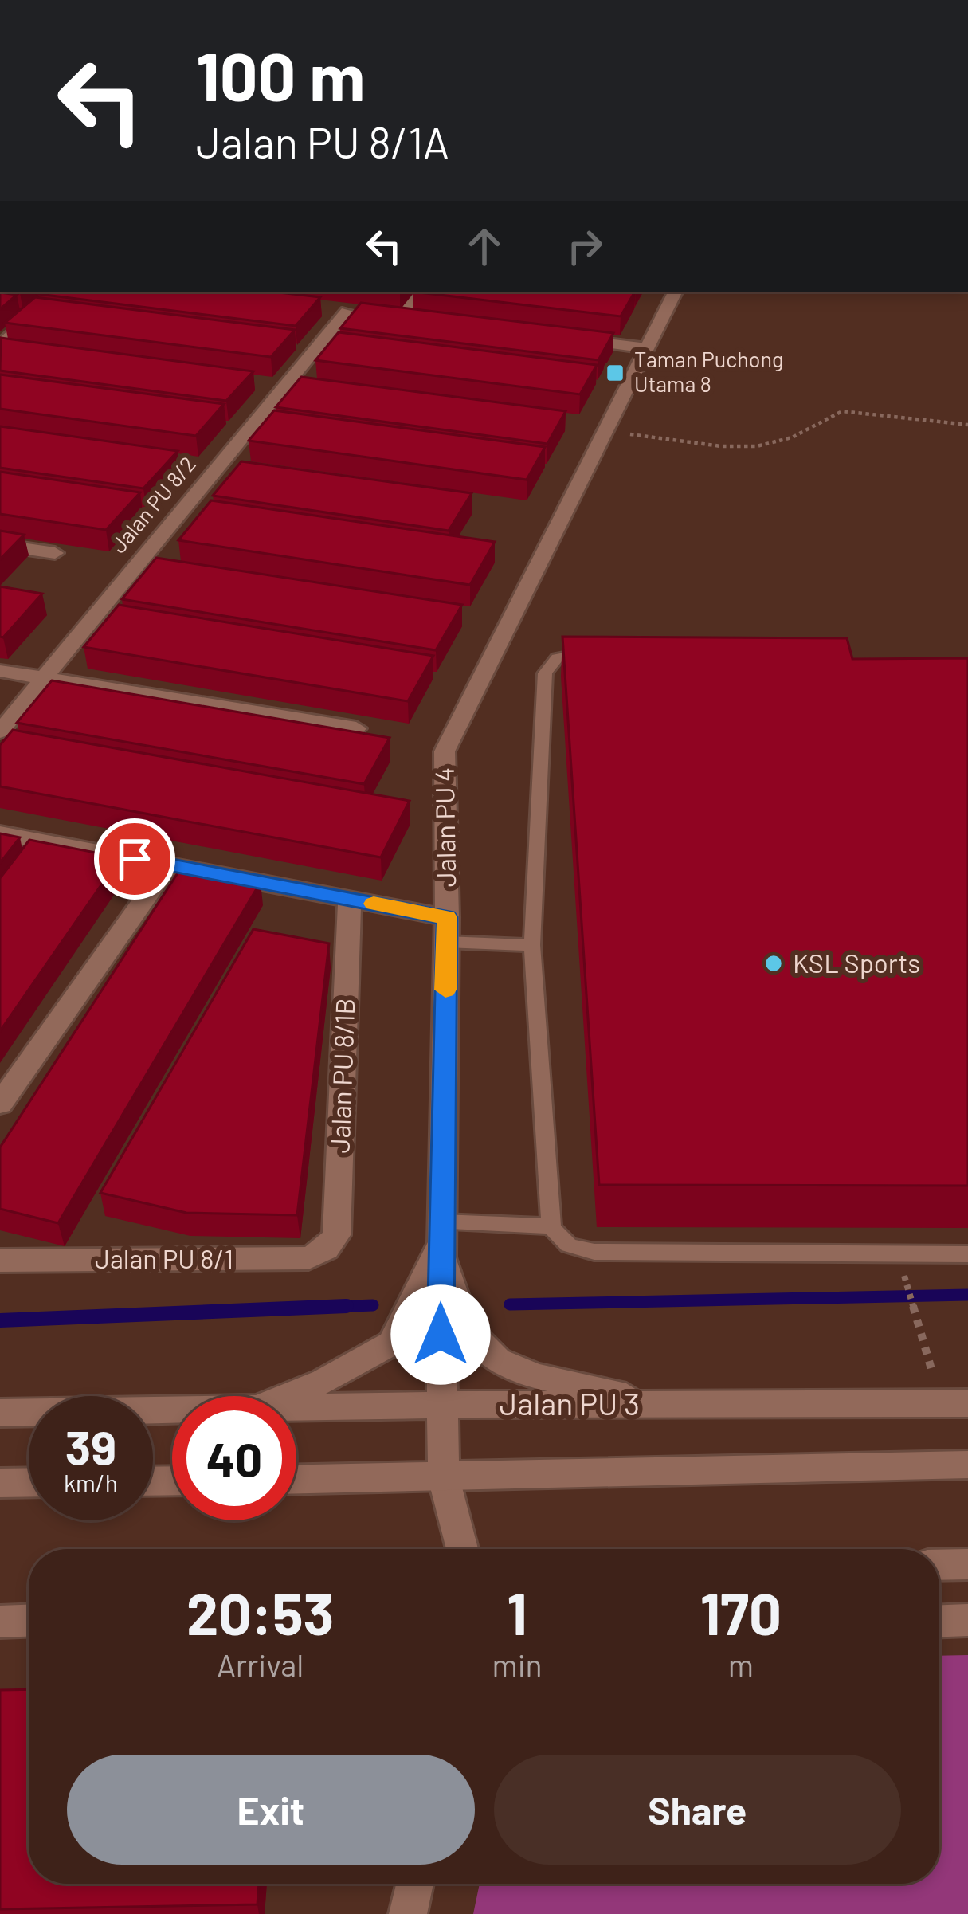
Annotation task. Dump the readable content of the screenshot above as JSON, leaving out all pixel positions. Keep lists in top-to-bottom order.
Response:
{
  "streets": {
    "street": [
      "Jalan PU 8/2",
      "Jalan PU 4",
      "Jalan PU 8/1B",
      "Jalan PU 8/1",
      "Jalan PU 3"
    ]
  },
  "crossings": [
    ["Jalan PU 4", "Jalan PU 3"],
    ["Jalan PU 8/1B", "Jalan PU 8/1"]
  ],
  "places": {
    "transit": ["Taman Puchong Utama 8"],
    "other": ["KSL Sports"]
  },
  "page": {
    "turn": ["100 m", "Jalan PU 8/1A"],
    "speed": "39 km/h",
    "limit": "40",
    "eta": [
      "20:53",
      "Arrival",
      "1",
      "min",
      "170",
      "m"
    ],
    "buttons": ["Exit", "Share"]
  }
}
